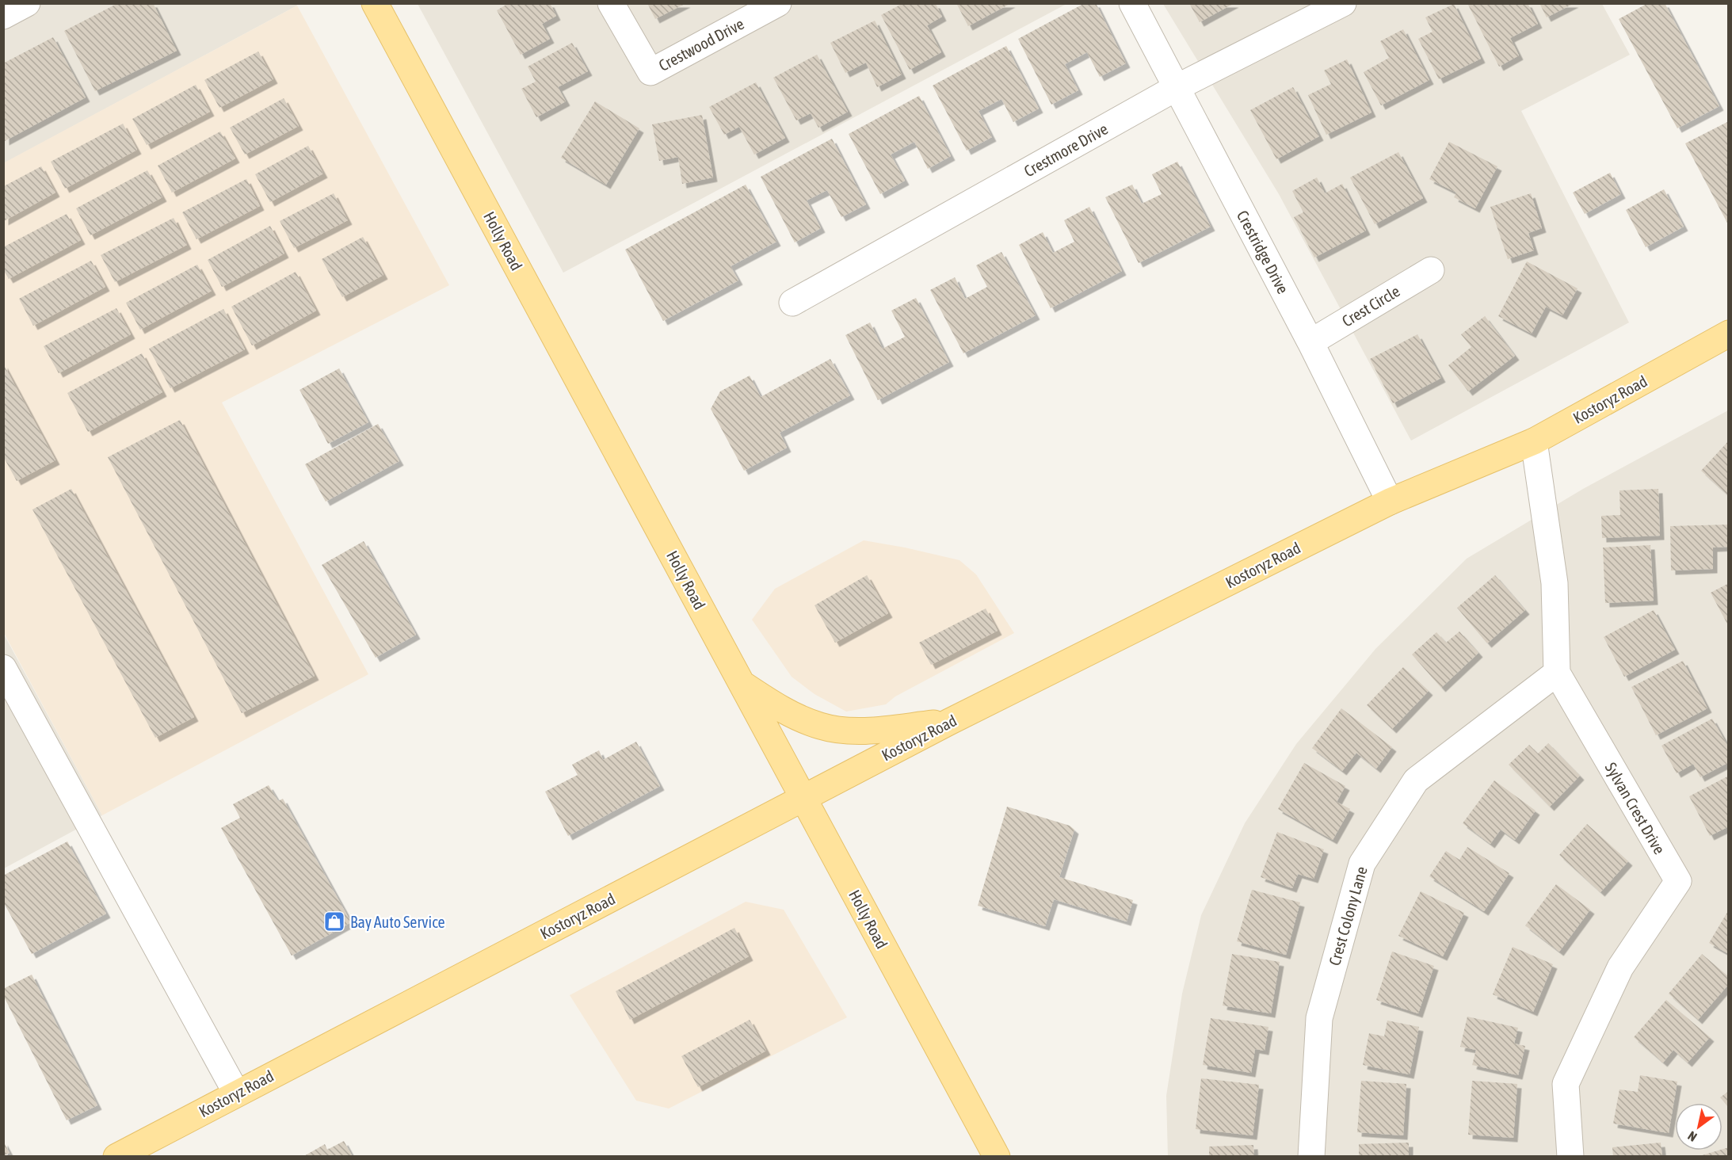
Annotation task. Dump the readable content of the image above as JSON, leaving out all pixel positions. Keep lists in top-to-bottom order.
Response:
{
  "streets": {
    "main road": ["Holly Road", "Kostoryz Road"],
    "street": [
      "Crestwood Drive",
      "Crestmore Drive",
      "Crestridge Drive",
      "Crest Circle",
      "Sylvan Crest Drive",
      "Crest Colony Lane"
    ]
  },
  "crossings": [
    ["Crestmore Drive", "Crestridge Drive"],
    ["Holly Road", "Kostoryz Road"],
    ["Crestridge Drive", "Crest Circle"],
    ["Crestridge Drive", "Kostoryz Road"],
    ["Kostoryz Road", "Sylvan Crest Drive"],
    ["Sylvan Crest Drive", "Crest Colony Lane"]
  ],
  "places": {
    "shop": ["Bay Auto Service"]
  },
  "north": "bottom left"
}
